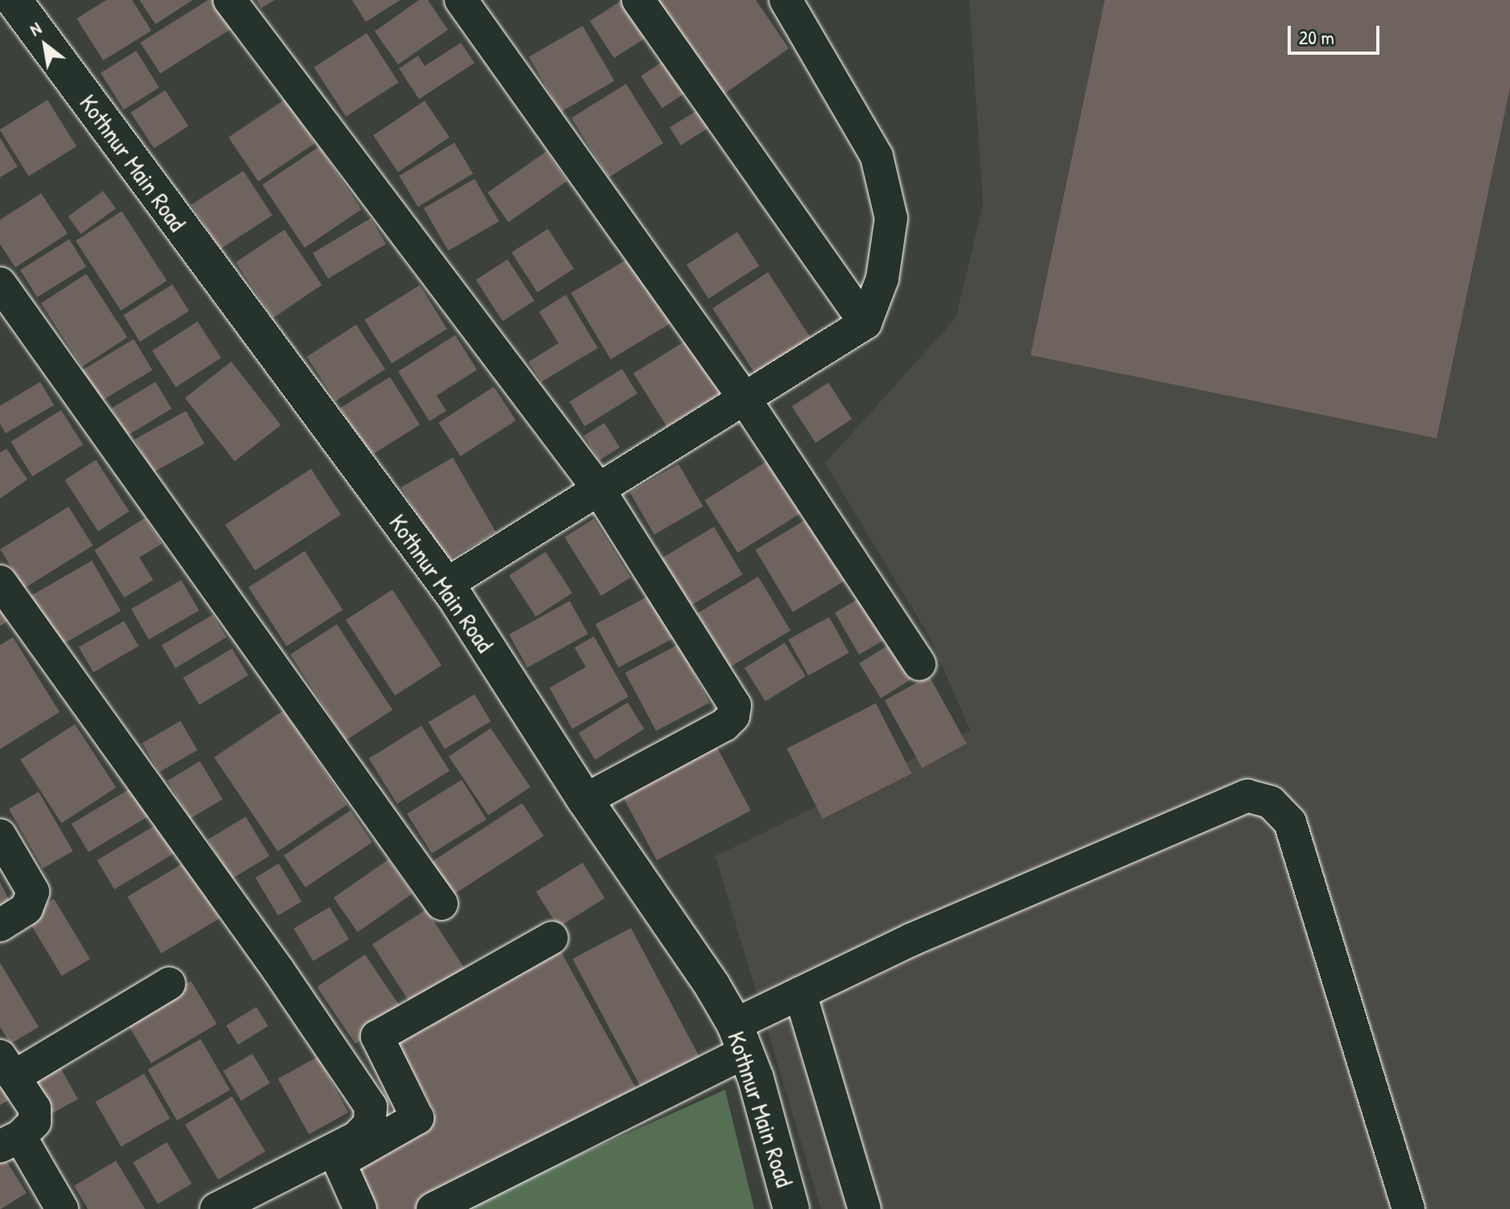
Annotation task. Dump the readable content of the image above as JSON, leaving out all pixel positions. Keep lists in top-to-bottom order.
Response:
{
  "streets": {
    "main road": ["Kothnur Main Road"]
  },
  "scale_bar": "20 m",
  "north": "top left"
}
